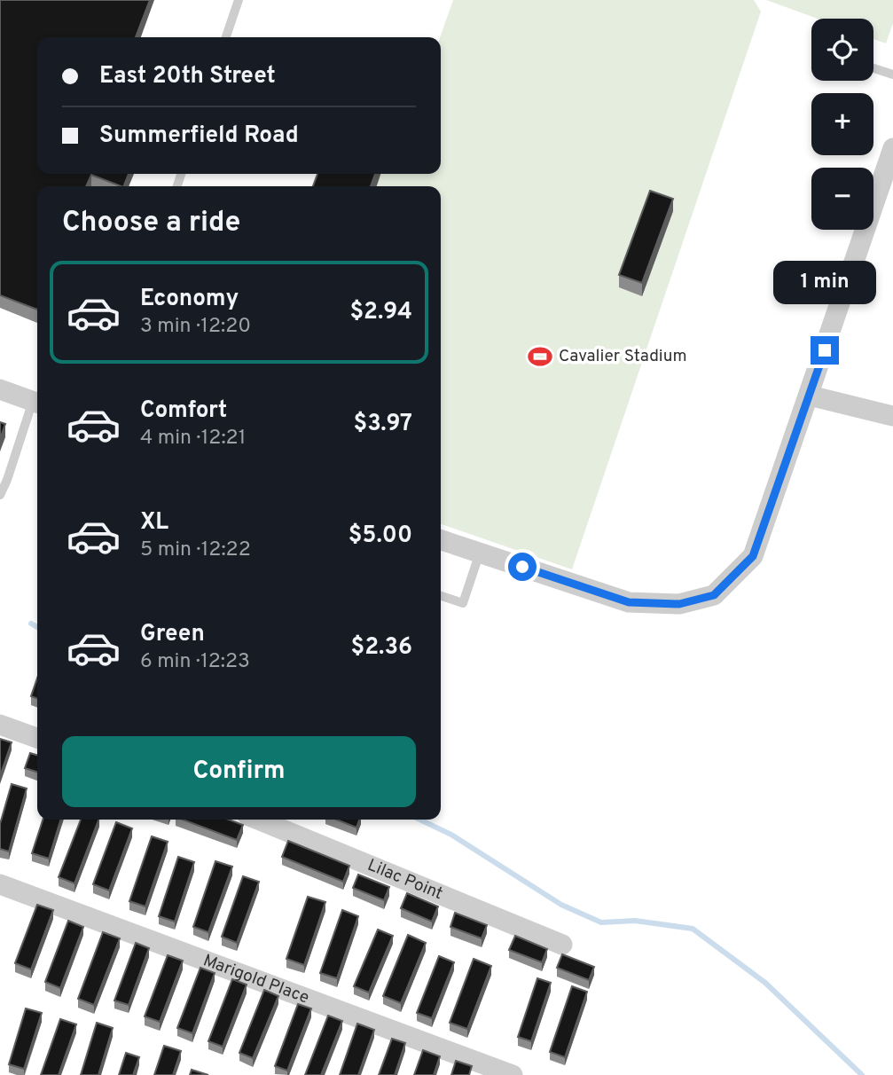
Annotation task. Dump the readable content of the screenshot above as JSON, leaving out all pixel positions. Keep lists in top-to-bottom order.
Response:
{
  "streets": {
    "street": ["Lilac Point", "Marigold Place"]
  },
  "places": {
    "sports": ["Cavalier Stadium"]
  },
  "page": {
    "map_buttons": ["+", "−"],
    "banner": ["East 20th Street", "Summerfield Road"],
    "heading": "Choose a ride",
    "bubble": "1 min",
    "list": [
      {
        "name": "Economy",
        "note": "3 min · 12:20",
        "value": "$2.94"
      },
      {
        "name": "Comfort",
        "note": "4 min · 12:21",
        "value": "$3.97"
      },
      {
        "name": "XL",
        "note": "5 min · 12:22",
        "value": "$5.00"
      },
      {
        "name": "Green",
        "note": "6 min · 12:23",
        "value": "$2.36"
      }
    ],
    "buttons": "Confirm"
  }
}
